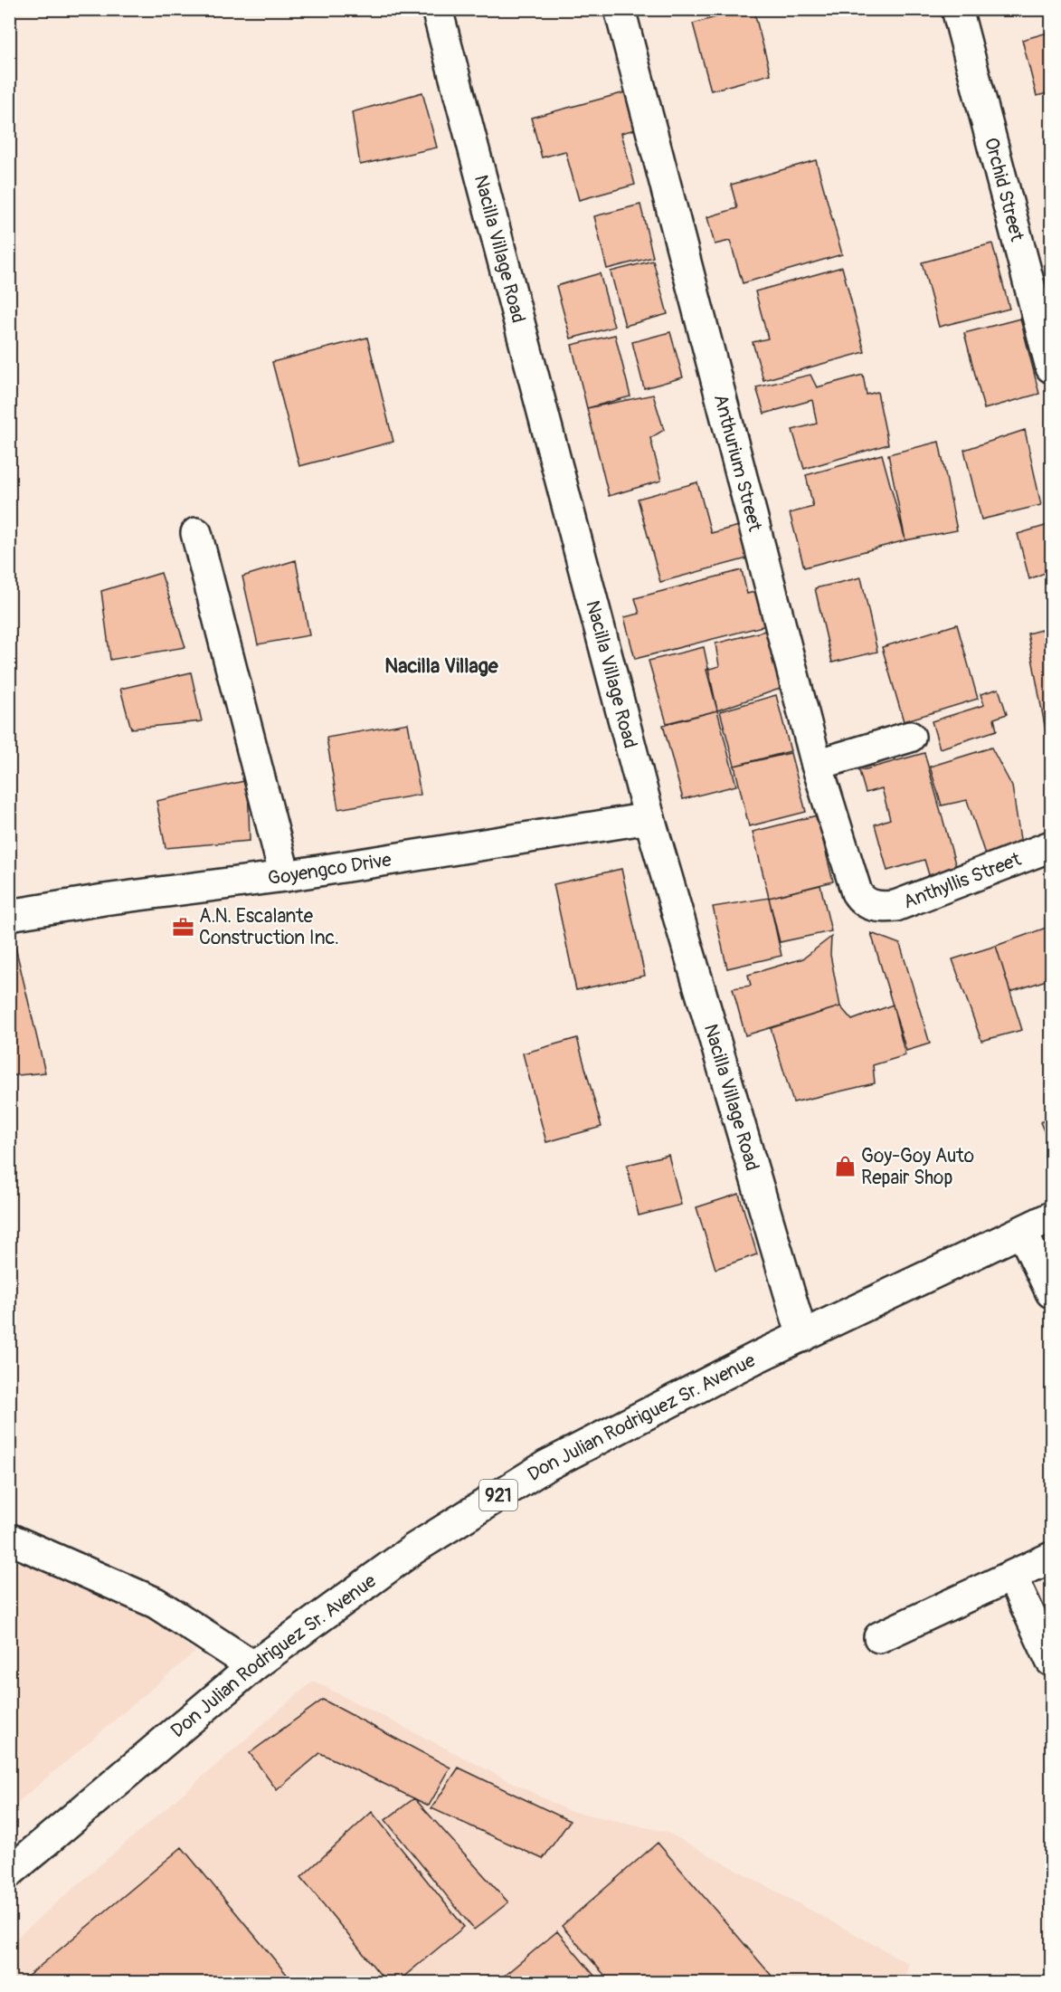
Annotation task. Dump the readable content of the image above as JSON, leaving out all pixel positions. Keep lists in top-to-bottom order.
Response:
{
  "streets": {
    "street": [
      "Orchid Street",
      "Nacilla Village Road",
      "Anthurium Street",
      "Goyengco Drive",
      "Anthyllis Street",
      "Don Julian Rodriguez Sr. Avenue",
      "921"
    ]
  },
  "crossings": [
    ["Nacilla Village Road", "Goyengco Drive"],
    ["Nacilla Village Road", "Don Julian Rodriguez Sr. Avenue"],
    ["Anthurium Street", "Anthyllis Street"]
  ],
  "districts": ["Nacilla Village"],
  "places": {
    "office": ["A.N. Escalante Construction Inc."],
    "shop": ["Goy-Goy Auto Repair Shop"]
  }
}
